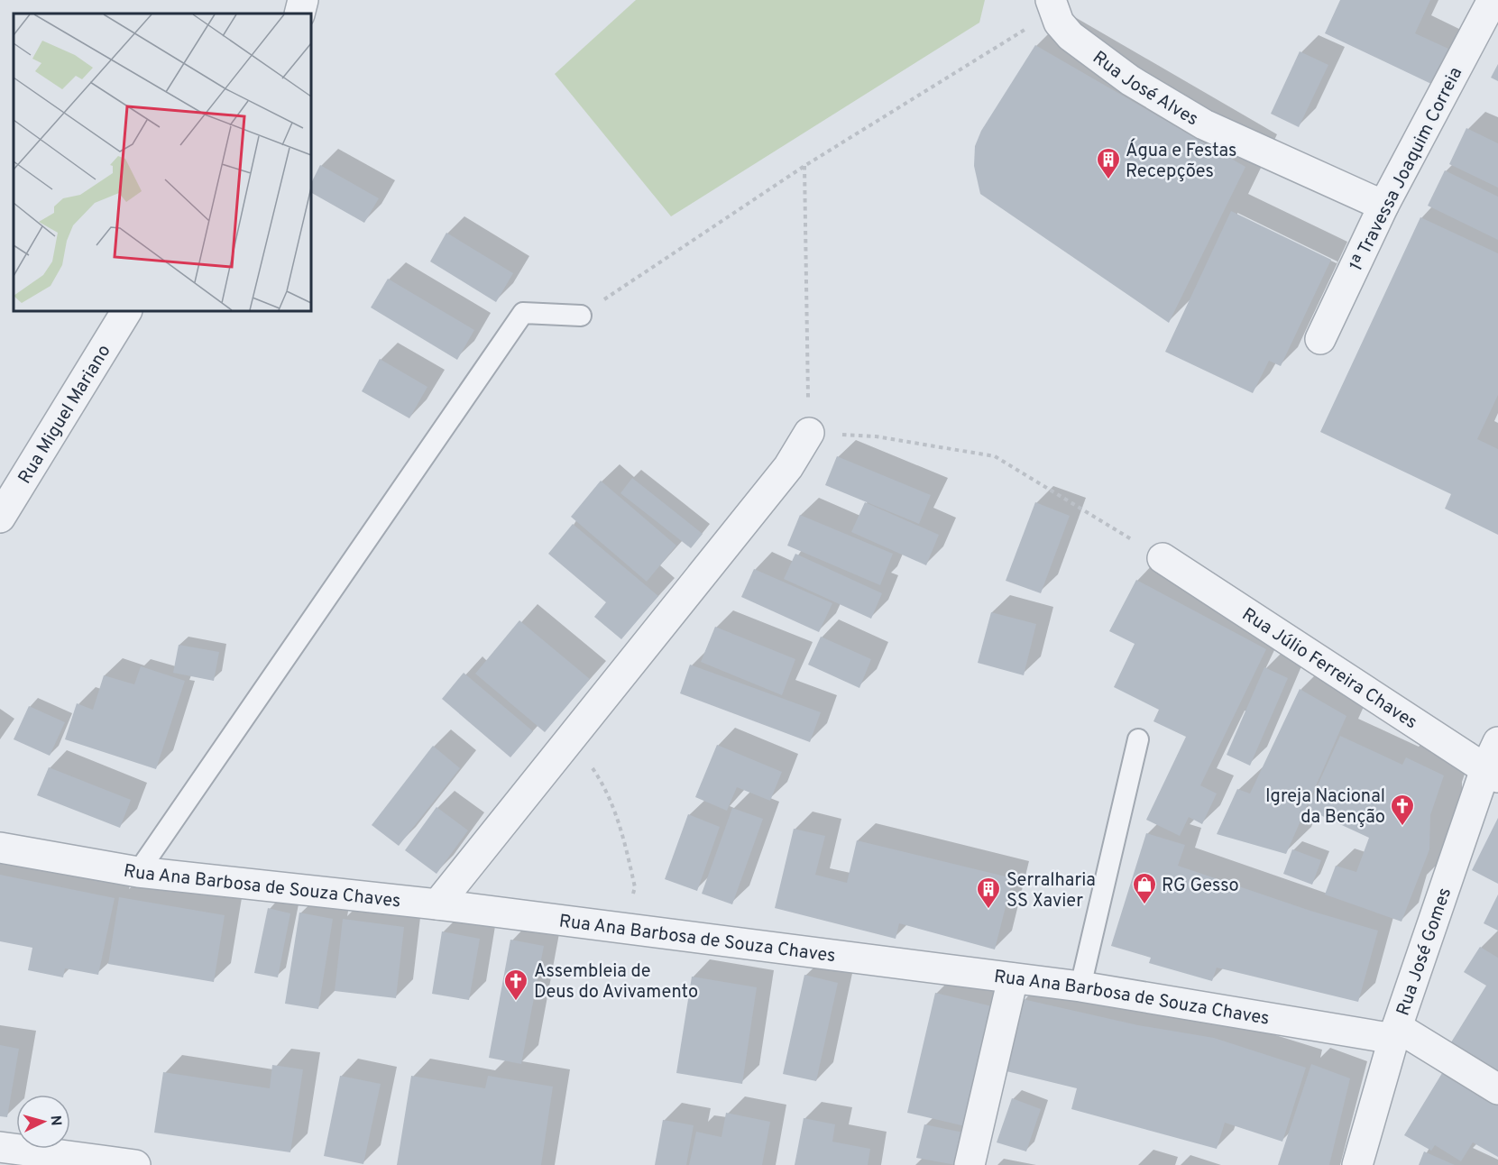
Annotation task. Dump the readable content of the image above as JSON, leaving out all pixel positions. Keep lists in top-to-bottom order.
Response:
{
  "streets": {
    "street": [
      "Rua José Alves",
      "1ª Travessa Joaquim Correia",
      "Rua Miguel Mariano",
      "Rua Júlio Ferreira Chaves",
      "Rua Ana Barbosa de Souza Chaves",
      "Rua José Gomes"
    ]
  },
  "crossings": [
    ["Rua José Alves", "1ª Travessa Joaquim Correia"],
    ["Rua Júlio Ferreira Chaves", "Rua José Gomes"],
    ["Rua Ana Barbosa de Souza Chaves", "Rua José Gomes"]
  ],
  "places": {
    "building": ["Água e Festas Recepções", "Serralharia SS Xavier"],
    "church": ["Igreja Nacional da Benção", "Assembleia de Deus do Avivamento"],
    "shop": ["RG Gesso"]
  },
  "north": "right"
}
